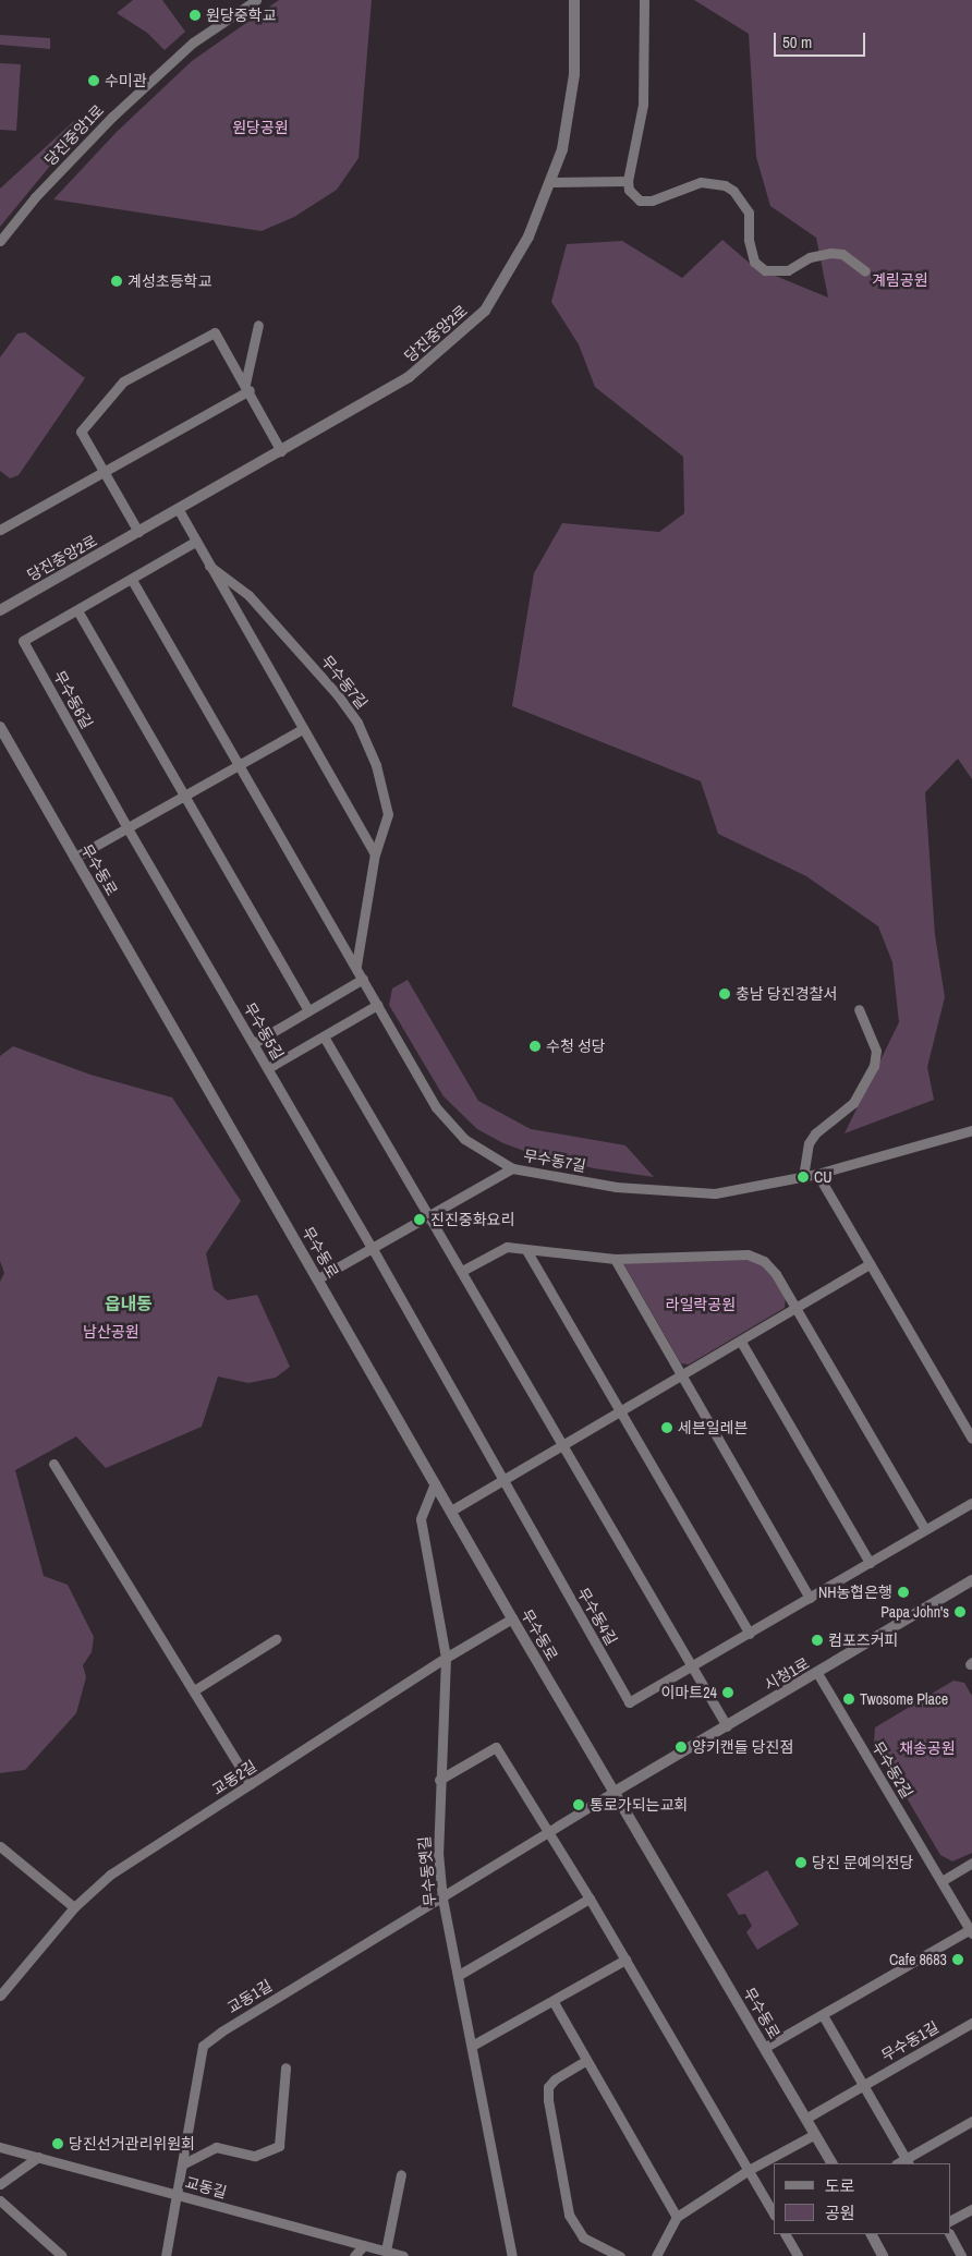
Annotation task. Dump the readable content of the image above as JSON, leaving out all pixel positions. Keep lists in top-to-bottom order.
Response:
{
  "streets": {
    "street": [
      "당진중앙1로",
      "당진중앙2로",
      "무수동7길",
      "무수동6길",
      "무수동로",
      "무수동5길",
      "무수동4길",
      "시청1로",
      "무수동2길",
      "교동2길",
      "무수동옛길",
      "교동1길",
      "무수동1길",
      "교동길"
    ]
  },
  "crossings": [
    ["당진중앙2로", "무수동7길"],
    ["무수동7길", "무수동6길"],
    ["무수동6길", "무수동5길"],
    ["무수동로", "시청1로"],
    ["무수동로", "무수동2길"],
    ["무수동로", "교동2길"],
    ["무수동로", "무수동옛길"],
    ["무수동로", "무수동1길"],
    ["무수동5길", "무수동4길"],
    ["시청1로", "무수동2길"],
    ["교동2길", "무수동옛길"],
    ["무수동옛길", "교동1길"],
    ["교동1길", "교동길"]
  ],
  "districts": ["읍내동"],
  "parks": [
    "원당공원",
    "계림공원",
    "라일락공원",
    "남산공원",
    "채송공원"
  ],
  "places": [
    "원당중학교",
    "수미관",
    "계성초등학교",
    "충남 당진경찰서",
    "수청 성당",
    "CU",
    "진진중화요리",
    "세븐일레븐",
    "NH농협은행",
    "Papa John's",
    "컴포즈커피",
    "이마트24",
    "Twosome Place",
    "양키캔들 당진점",
    "통로가되는교회",
    "당진 문예의전당",
    "Cafe 8683",
    "당진선거관리위원회"
  ],
  "legend": ["도로", "공원"],
  "scale_bar": "50 m"
}
